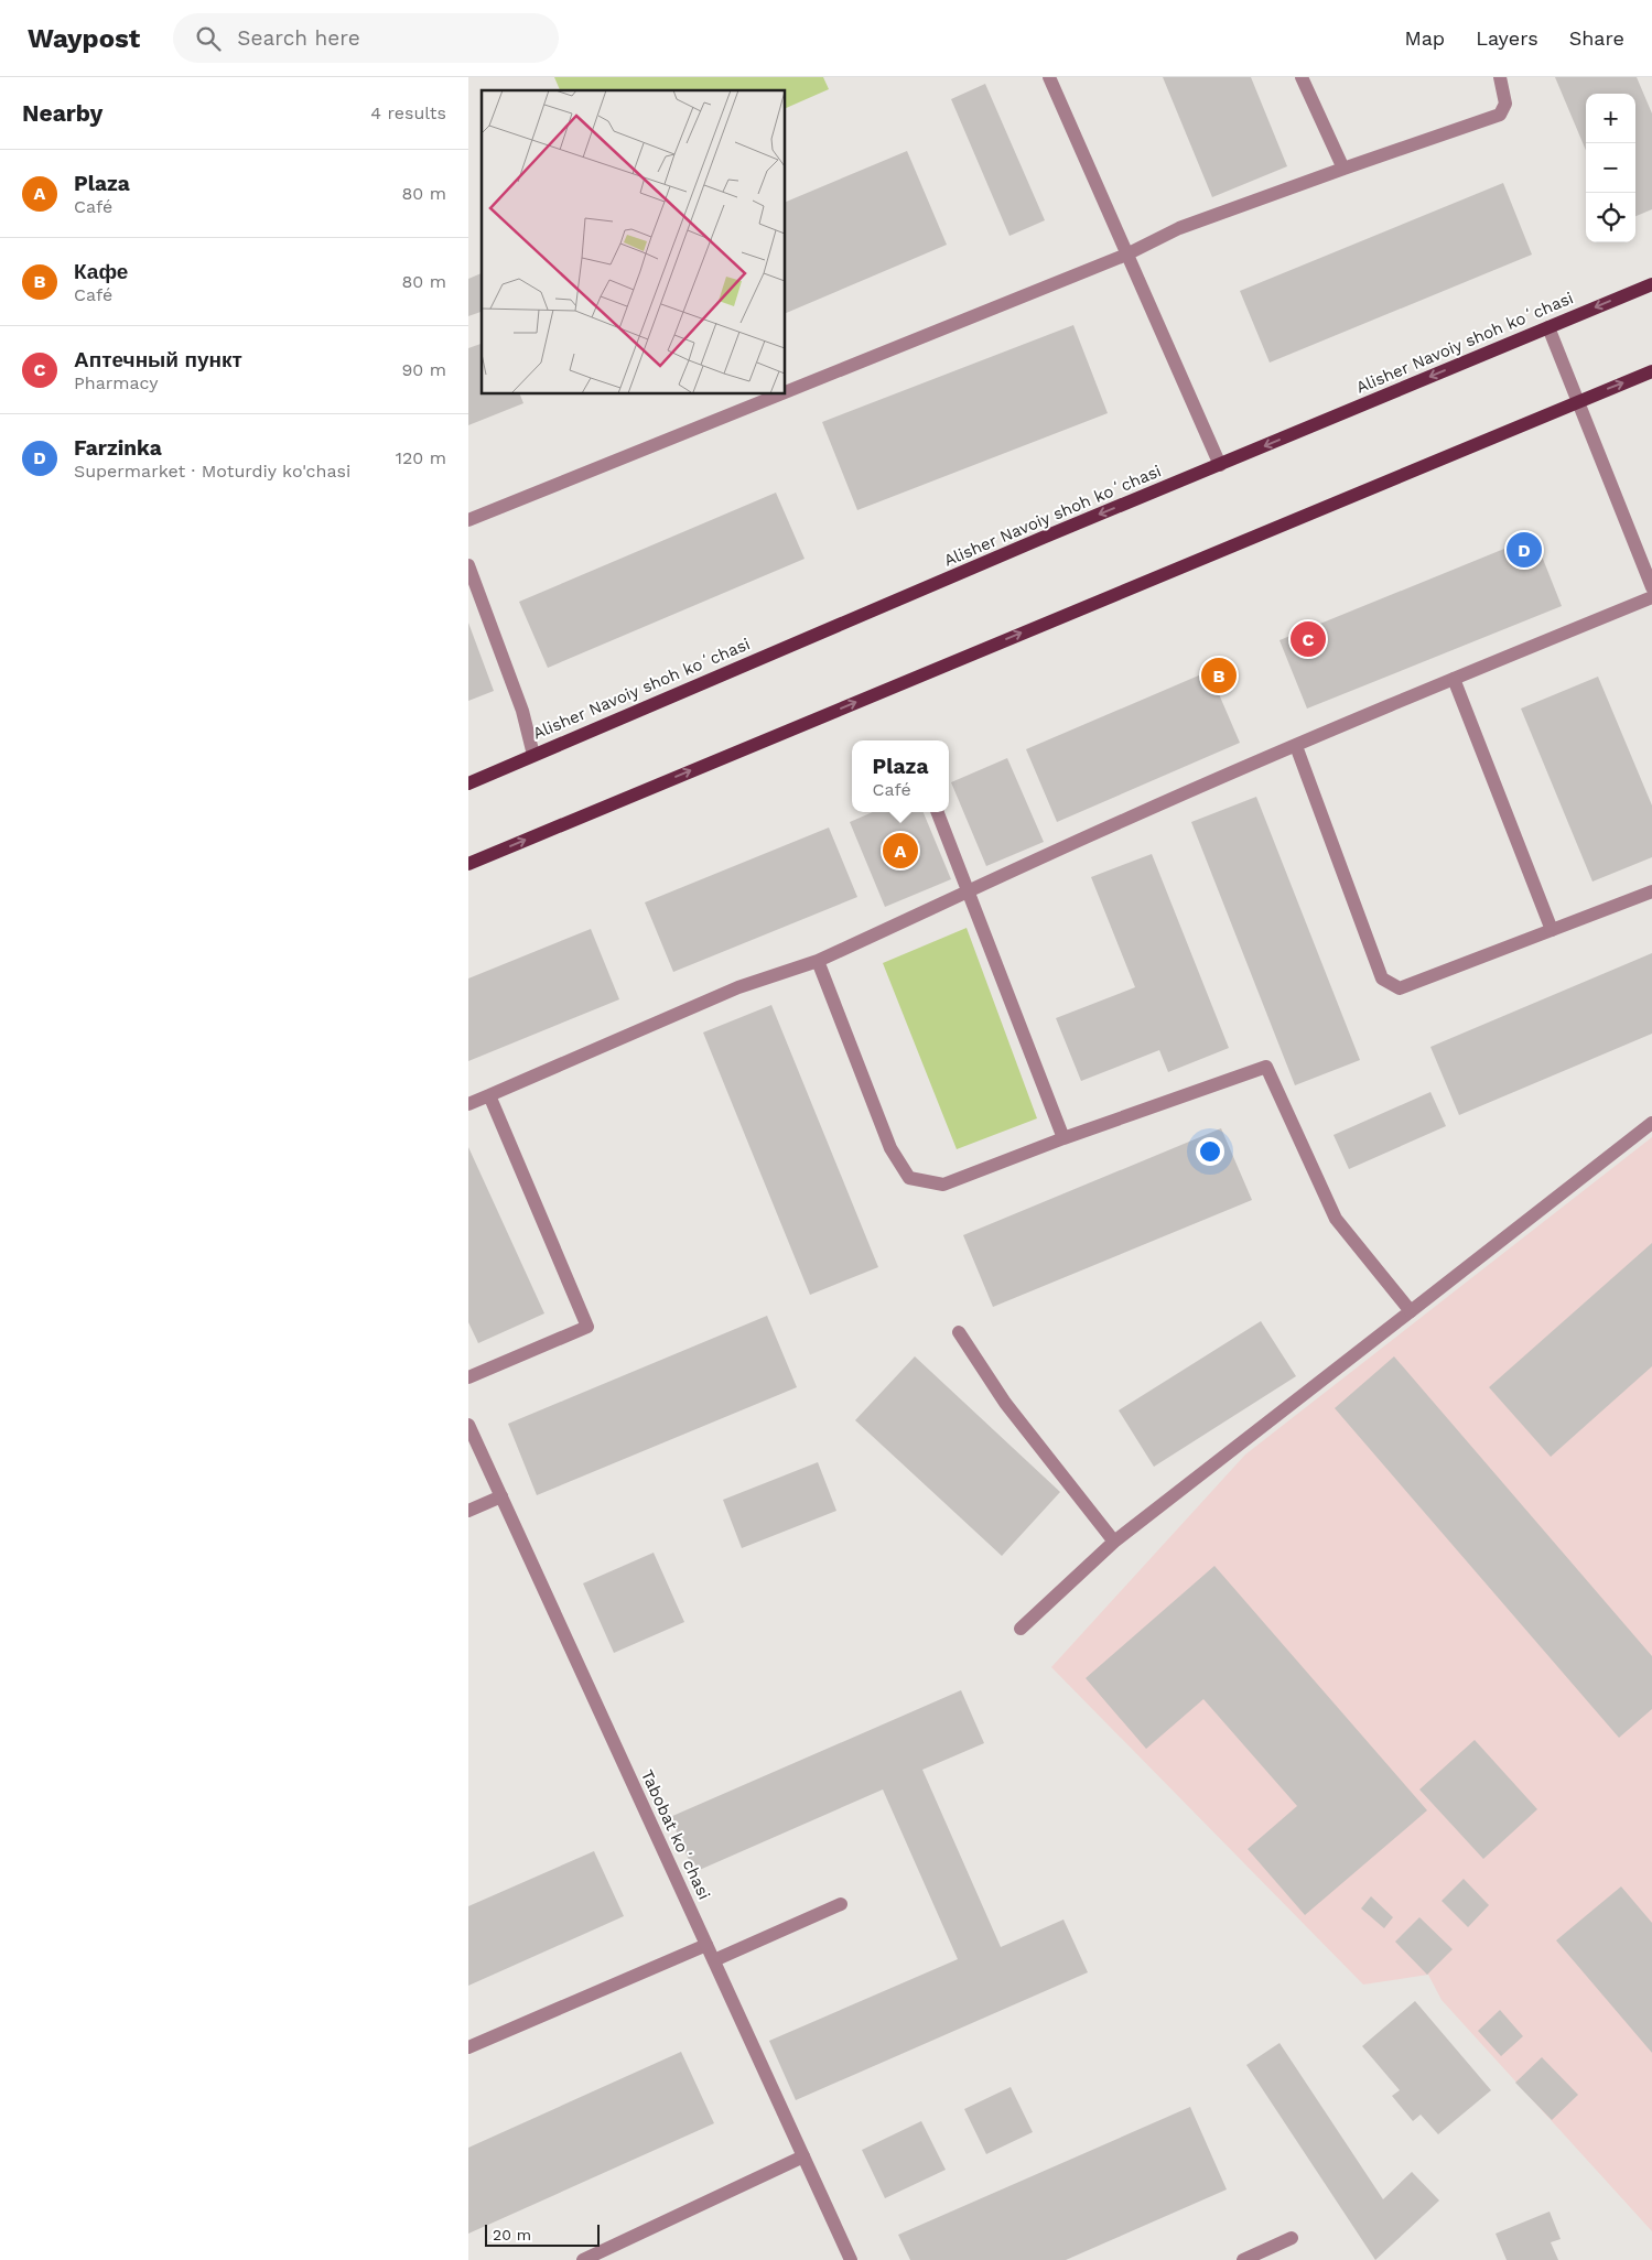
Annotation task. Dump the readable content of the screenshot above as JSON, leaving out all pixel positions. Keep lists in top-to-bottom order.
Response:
{
  "streets": {
    "main road": ["Alisher Navoiy shoh koʻchasi"],
    "street": ["Tabobat koʻchasi"]
  },
  "scale_bar": "20 m",
  "page": {
    "header": "Waypost",
    "search": "Search here",
    "nav": ["Map", "Layers", "Share"],
    "heading": ["Nearby", "4 results"],
    "map_buttons": ["+", "−"],
    "list": [
      {
        "mark": "A",
        "name": "Plaza",
        "note": "Café",
        "value": "80 m"
      },
      {
        "mark": "B",
        "name": "Кафе",
        "note": "Café",
        "value": "80 m"
      },
      {
        "mark": "C",
        "name": "Аптечный пункт",
        "note": "Pharmacy",
        "value": "90 m"
      },
      {
        "mark": "D",
        "name": "Farzinka",
        "note": "Supermarket · Moturdiy ko'chasi",
        "value": "120 m"
      }
    ],
    "pins": [
      "D",
      "C",
      "B",
      "A"
    ],
    "popup": ["Plaza", "Café"],
    "scale": "20 m"
  }
}
